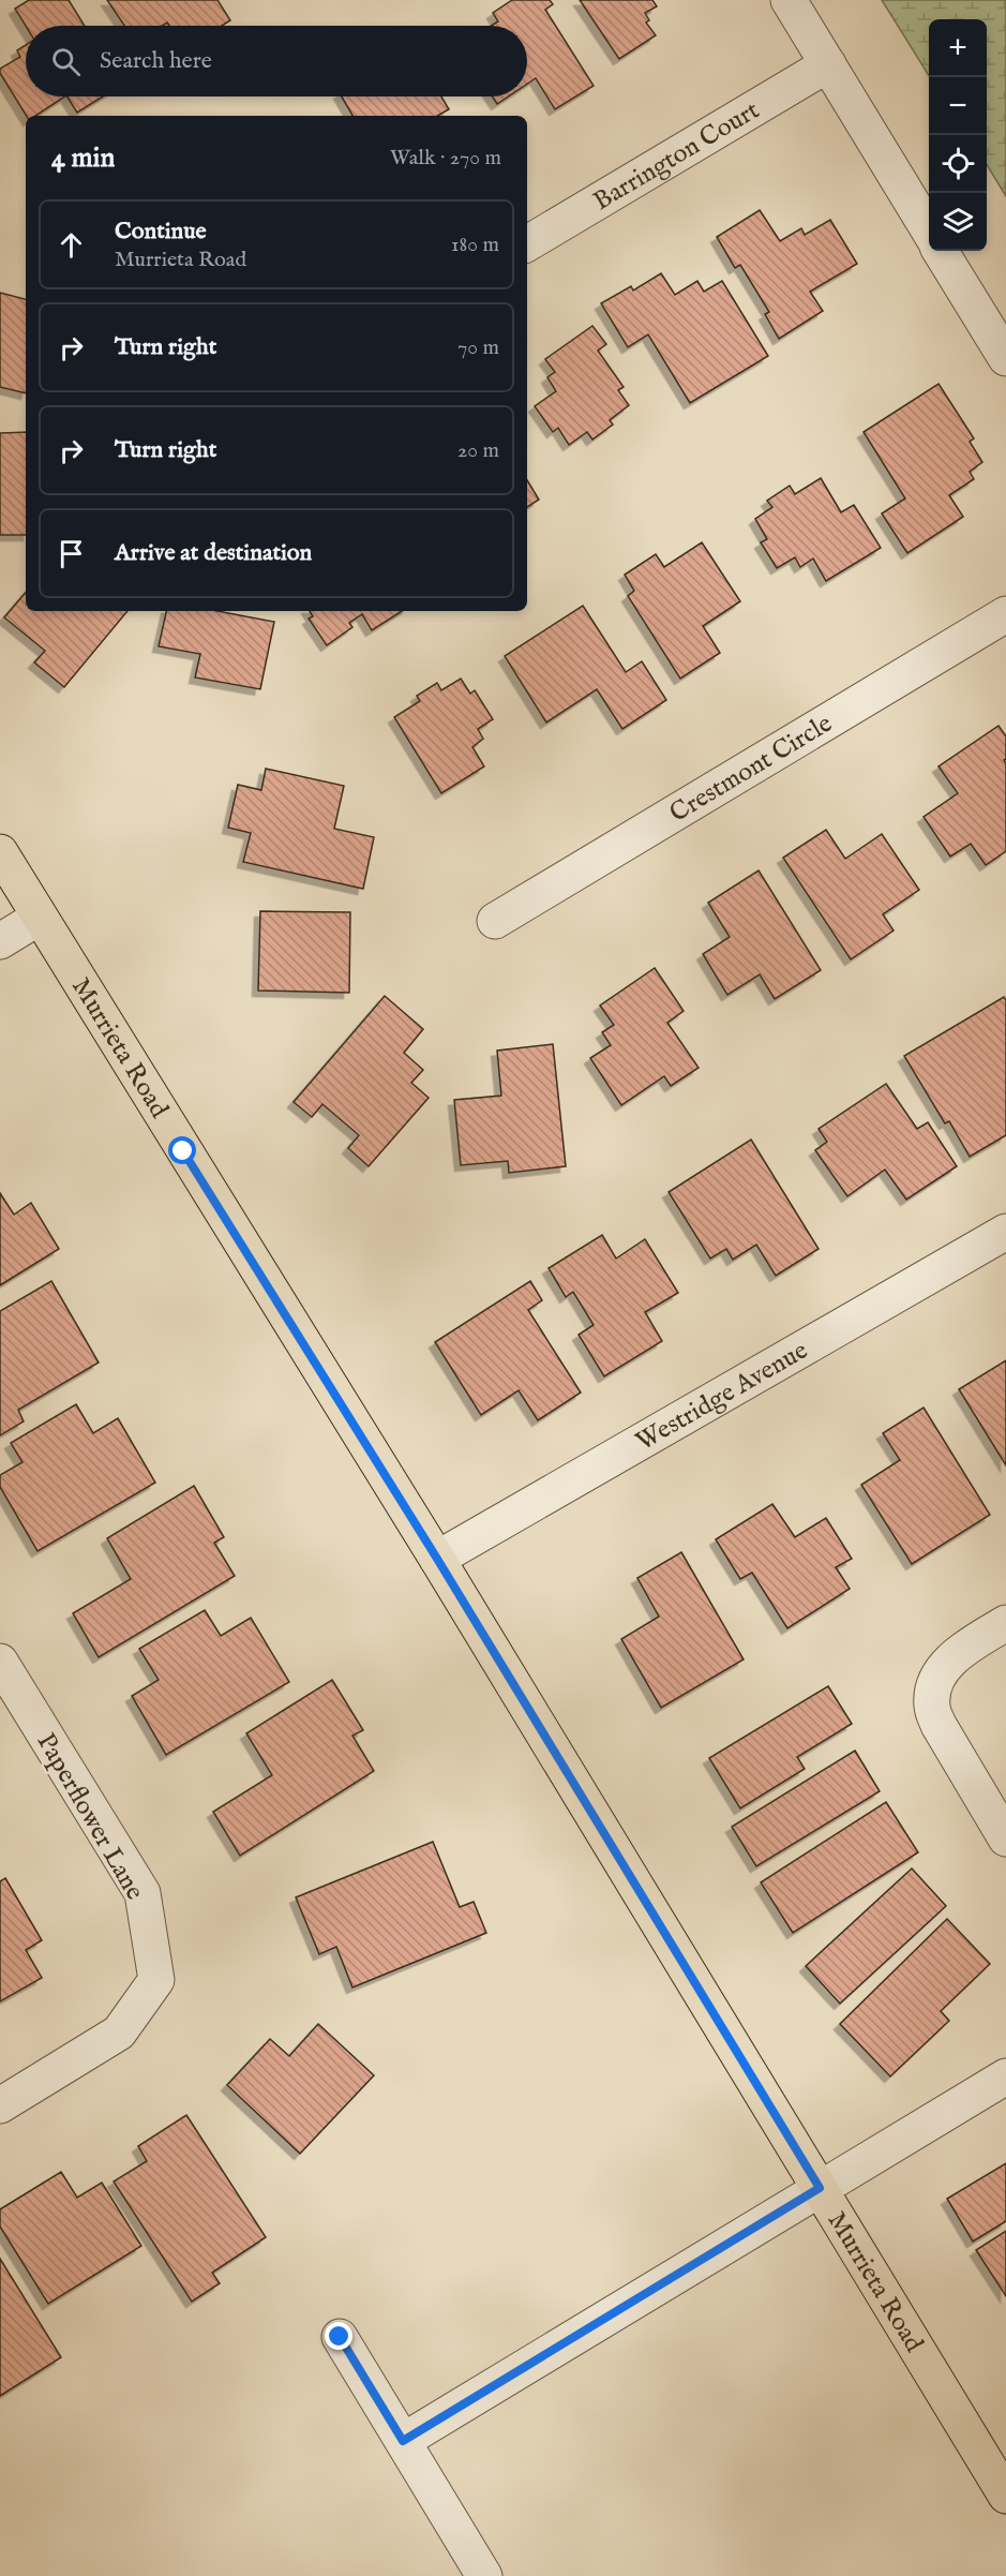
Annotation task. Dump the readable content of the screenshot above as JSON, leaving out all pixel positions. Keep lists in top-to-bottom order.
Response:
{
  "streets": {
    "main road": ["Murrieta Road"],
    "street": [
      "Barrington Court",
      "Crestmont Circle",
      "Westridge Avenue",
      "Paperflower Lane"
    ]
  },
  "crossings": [
    ["Murrieta Road", "Westridge Avenue"]
  ],
  "page": {
    "map_buttons": ["+", "−"],
    "search": "Search here",
    "heading": ["4 min", "Walk · 270 m"],
    "list": [
      ["Continue", "Murrieta Road", "180 m"],
      ["Turn right", "70 m"],
      ["Turn right", "20 m"],
      "Arrive at destination"
    ]
  }
}
